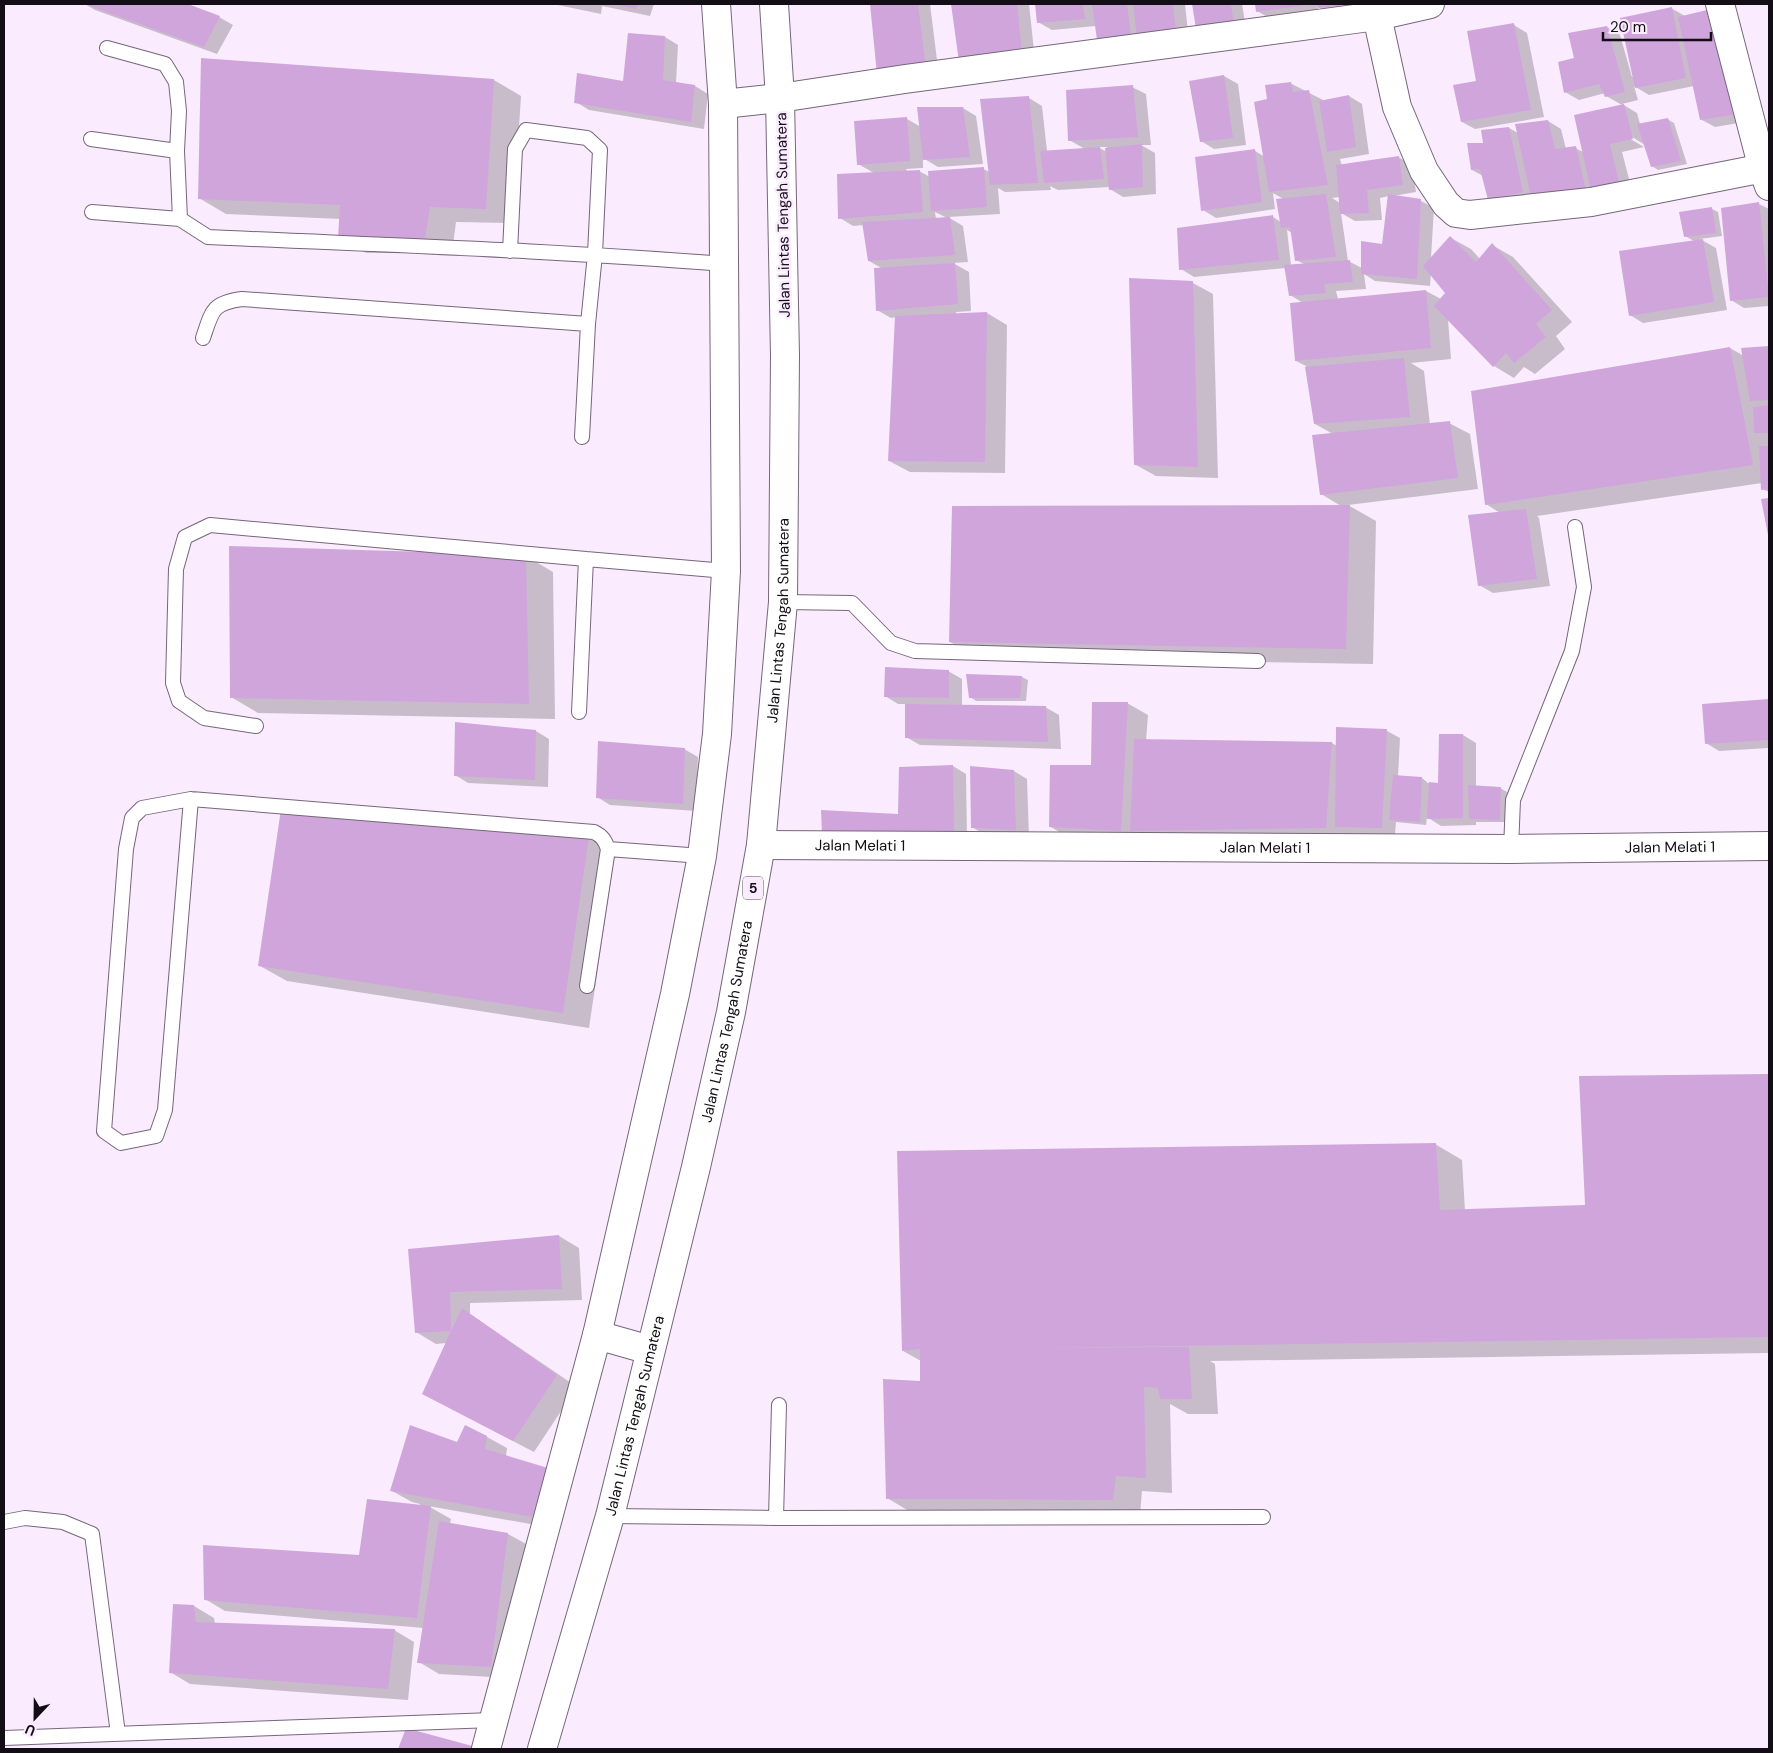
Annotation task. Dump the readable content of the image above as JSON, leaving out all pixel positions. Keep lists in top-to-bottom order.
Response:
{
  "streets": {
    "main road": ["Jalan Lintas Tengah Sumatera", "Jalan Melati 1", "5"]
  },
  "crossings": [
    ["Jalan Lintas Tengah Sumatera", "Jalan Melati 1"]
  ],
  "scale_bar": "20 m",
  "north": "bottom"
}
